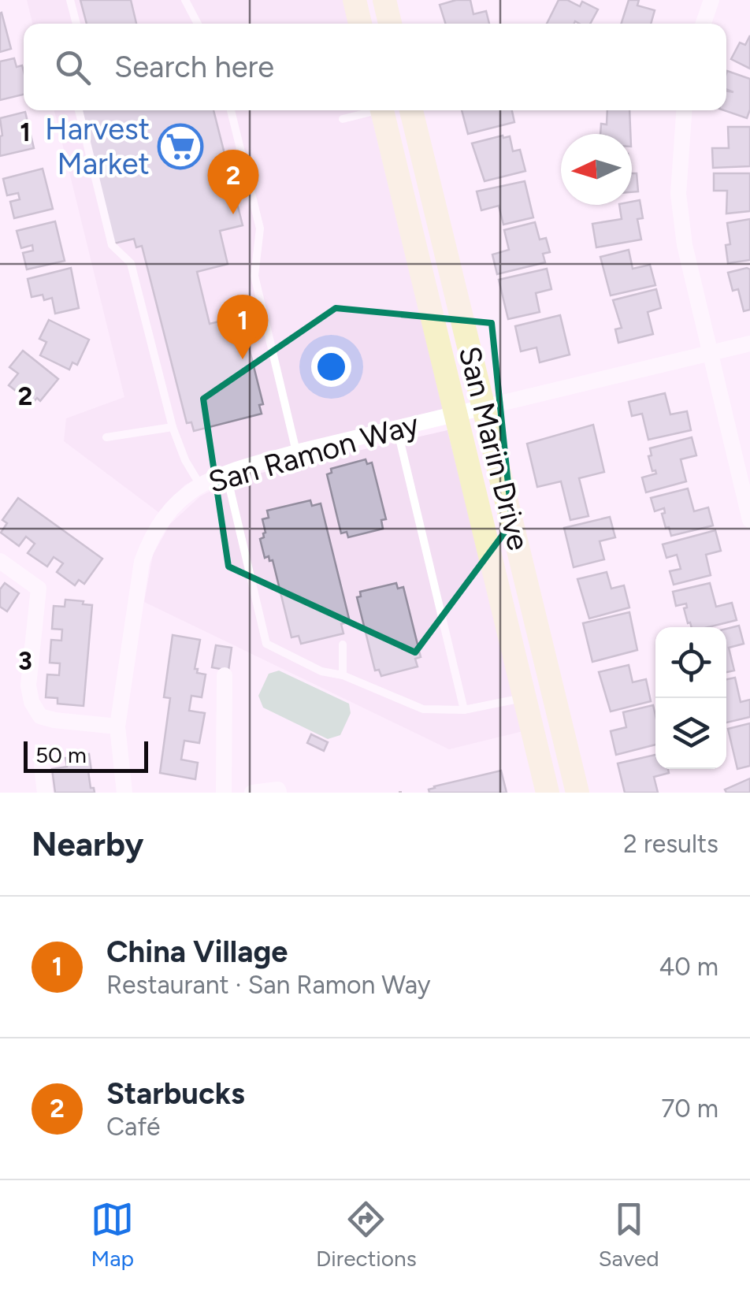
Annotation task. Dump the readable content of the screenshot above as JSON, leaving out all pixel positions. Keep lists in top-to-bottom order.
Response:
{
  "streets": {
    "main road": ["San Marin Drive"],
    "street": ["San Ramon Way"]
  },
  "crossings": [
    ["San Marin Drive", "San Ramon Way"]
  ],
  "places": {
    "supermarket": ["Harvest Market"]
  },
  "scale_bar": "50 m",
  "north": "left",
  "page": {
    "search": "Search here",
    "pins": ["2", "1"],
    "scale": "50 m",
    "heading": ["Nearby", "2 results"],
    "list": [
      {
        "mark": "1",
        "name": "China Village",
        "note": "Restaurant · San Ramon Way",
        "value": "40 m"
      },
      {
        "mark": "2",
        "name": "Starbucks",
        "note": "Café",
        "value": "70 m"
      }
    ],
    "nav": ["Map", "Directions", "Saved"]
  },
  "grid": {
    "rows": ["1", "2", "3"]
  }
}
